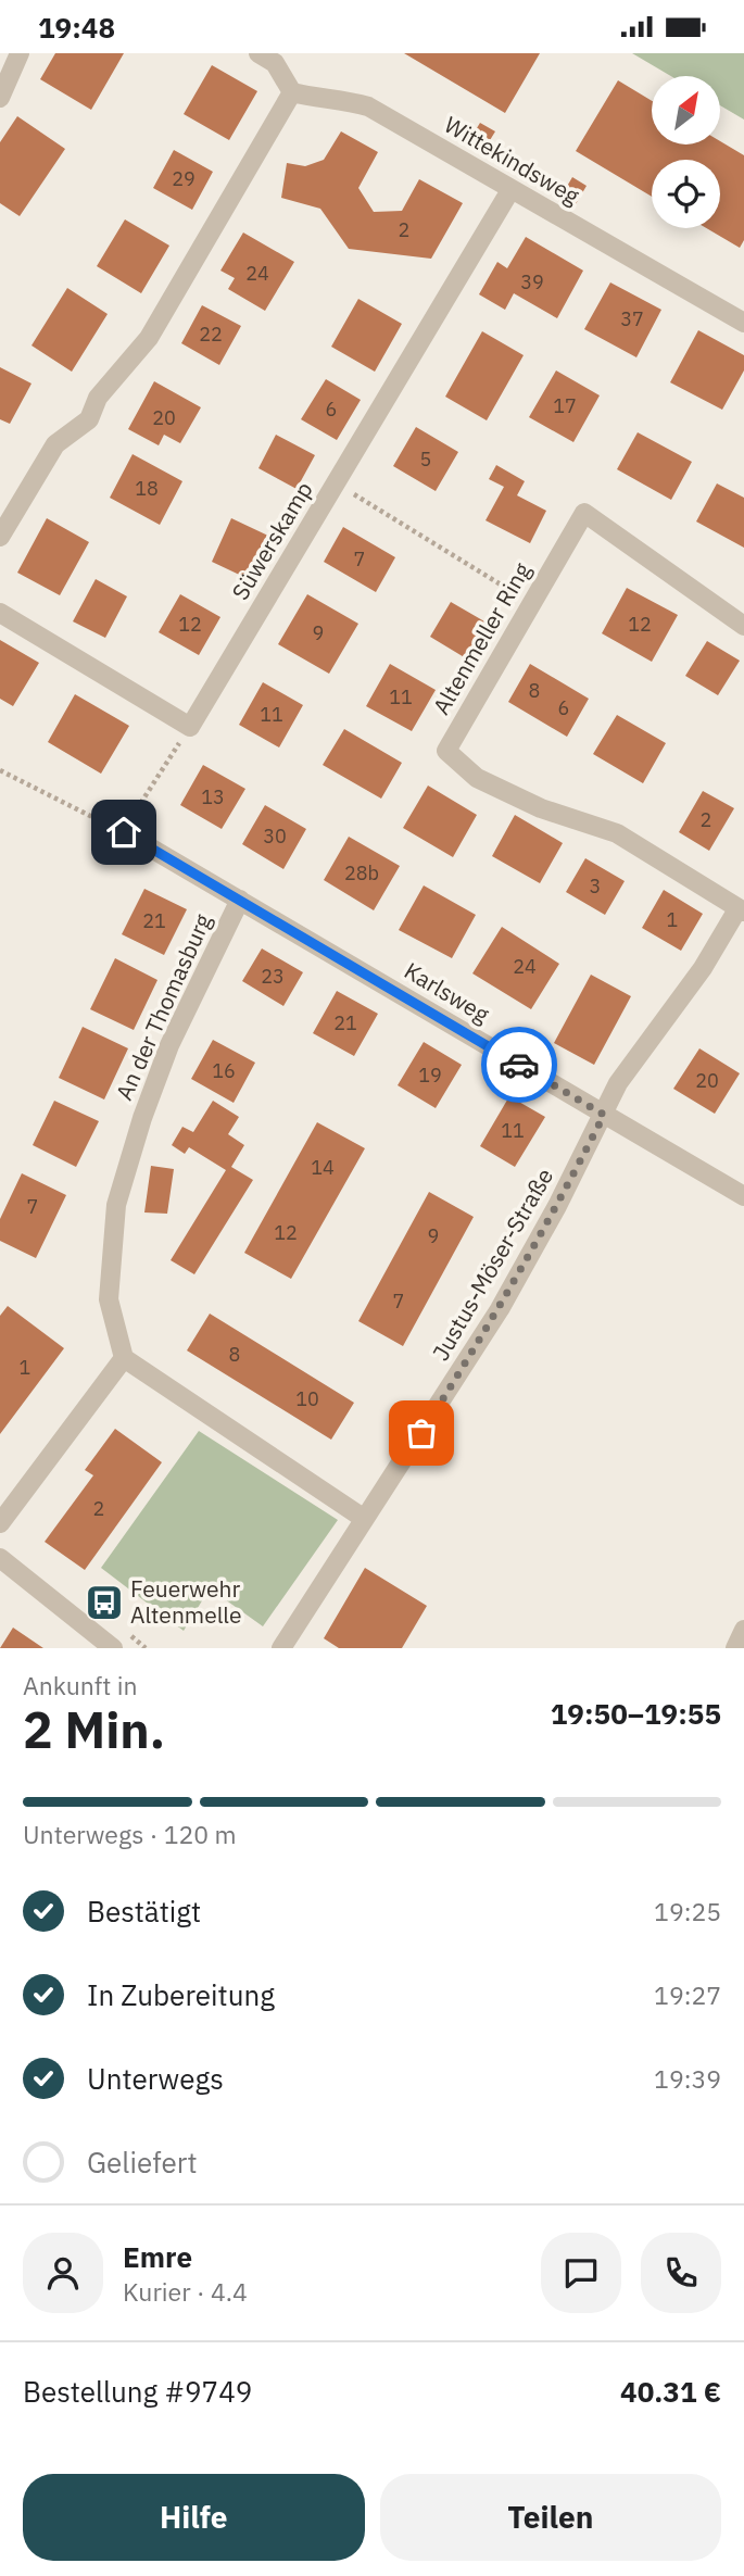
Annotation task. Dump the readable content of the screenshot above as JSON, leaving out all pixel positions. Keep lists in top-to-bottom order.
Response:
{
  "streets": {
    "street": [
      "Wittekindsweg",
      "Süwerskamp",
      "Altenmeller Ring",
      "Karlsweg",
      "An der Thomasburg",
      "Justus-Möser-Straße"
    ]
  },
  "crossings": [
    ["Wittekindsweg", "Süwerskamp"],
    ["Altenmeller Ring", "Justus-Möser-Straße"],
    ["Karlsweg", "An der Thomasburg"],
    ["Karlsweg", "Justus-Möser-Straße"]
  ],
  "places": {
    "bus stop": ["Feuerwehr Altenmelle"]
  },
  "house_numbers": [
    "29",
    "2",
    "24",
    "39",
    "37",
    "22",
    "17",
    "6",
    "20",
    "5",
    "18",
    "7",
    "12",
    "12",
    "9",
    "8",
    "11",
    "6",
    "11",
    "13",
    "2",
    "30",
    "28b",
    "3",
    "1",
    "21",
    "24",
    "23",
    "21",
    "16",
    "19",
    "20",
    "11",
    "14",
    "7",
    "12",
    "9",
    "7",
    "8",
    "1",
    "10",
    "2"
  ],
  "north": "top right",
  "page": {
    "status": "19:48",
    "heading": ["2 Min.", "Ankunft in", "19:50–19:55"],
    "panel": [
      "Emre",
      "Kurier · 4.4",
      "Bestellung #9749",
      "40.31 €"
    ],
    "bar": "Unterwegs · 120 m",
    "list": [
      ["Bestätigt", "19:25"],
      ["In Zubereitung", "19:27"],
      ["Unterwegs", "19:39"],
      "Geliefert"
    ],
    "buttons": ["Hilfe", "Teilen"]
  }
}
